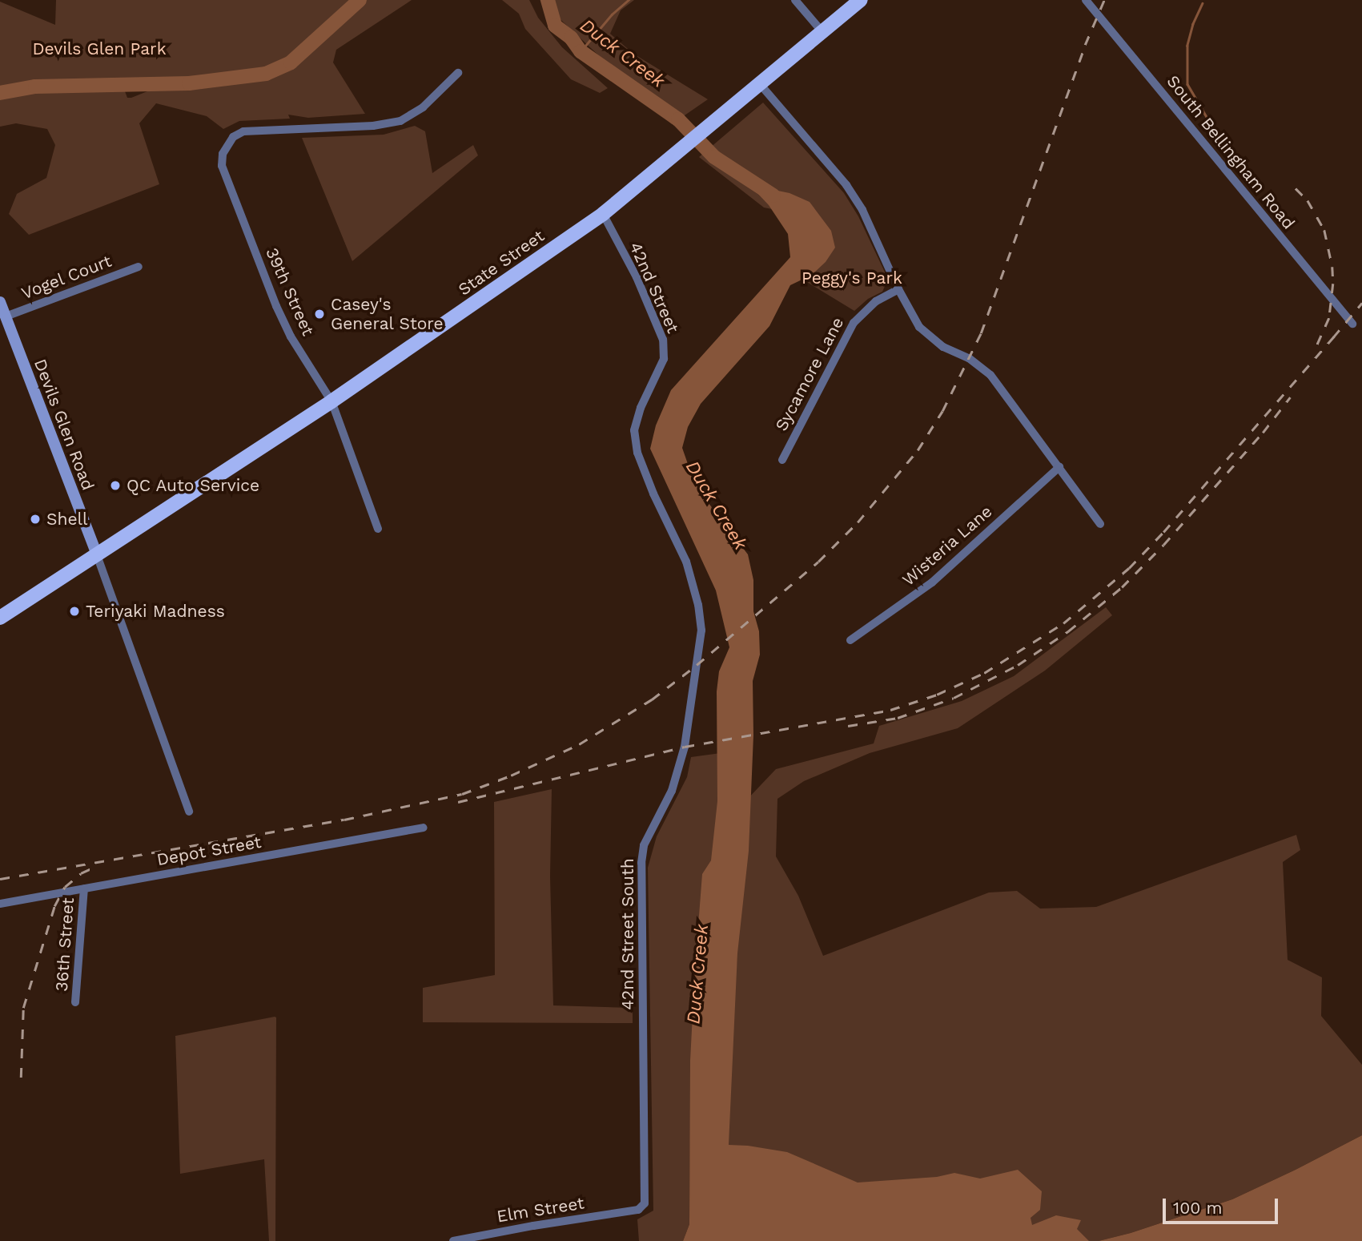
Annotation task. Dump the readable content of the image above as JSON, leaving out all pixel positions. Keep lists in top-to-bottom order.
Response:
{
  "streets": {
    "main road": ["State Street", "Devils Glen Road"],
    "street": [
      "South Bellingham Road",
      "Vogel Court",
      "42nd Street",
      "39th Street",
      "Sycamore Lane",
      "Wisteria Lane",
      "Depot Street",
      "42nd Street South",
      "36th Street",
      "Elm Street"
    ]
  },
  "crossings": [
    ["State Street", "42nd Street"],
    ["State Street", "39th Street"],
    ["State Street", "Devils Glen Road"],
    ["Vogel Court", "Devils Glen Road"],
    ["42nd Street", "42nd Street South"],
    ["Depot Street", "36th Street"],
    ["42nd Street South", "Elm Street"]
  ],
  "water": ["Duck Creek"],
  "parks": ["Devils Glen Park", "Peggy's Park"],
  "places": [
    "Casey's General Store",
    "QC Auto Service",
    "Shell",
    "Teriyaki Madness"
  ],
  "scale_bar": "100 m"
}
